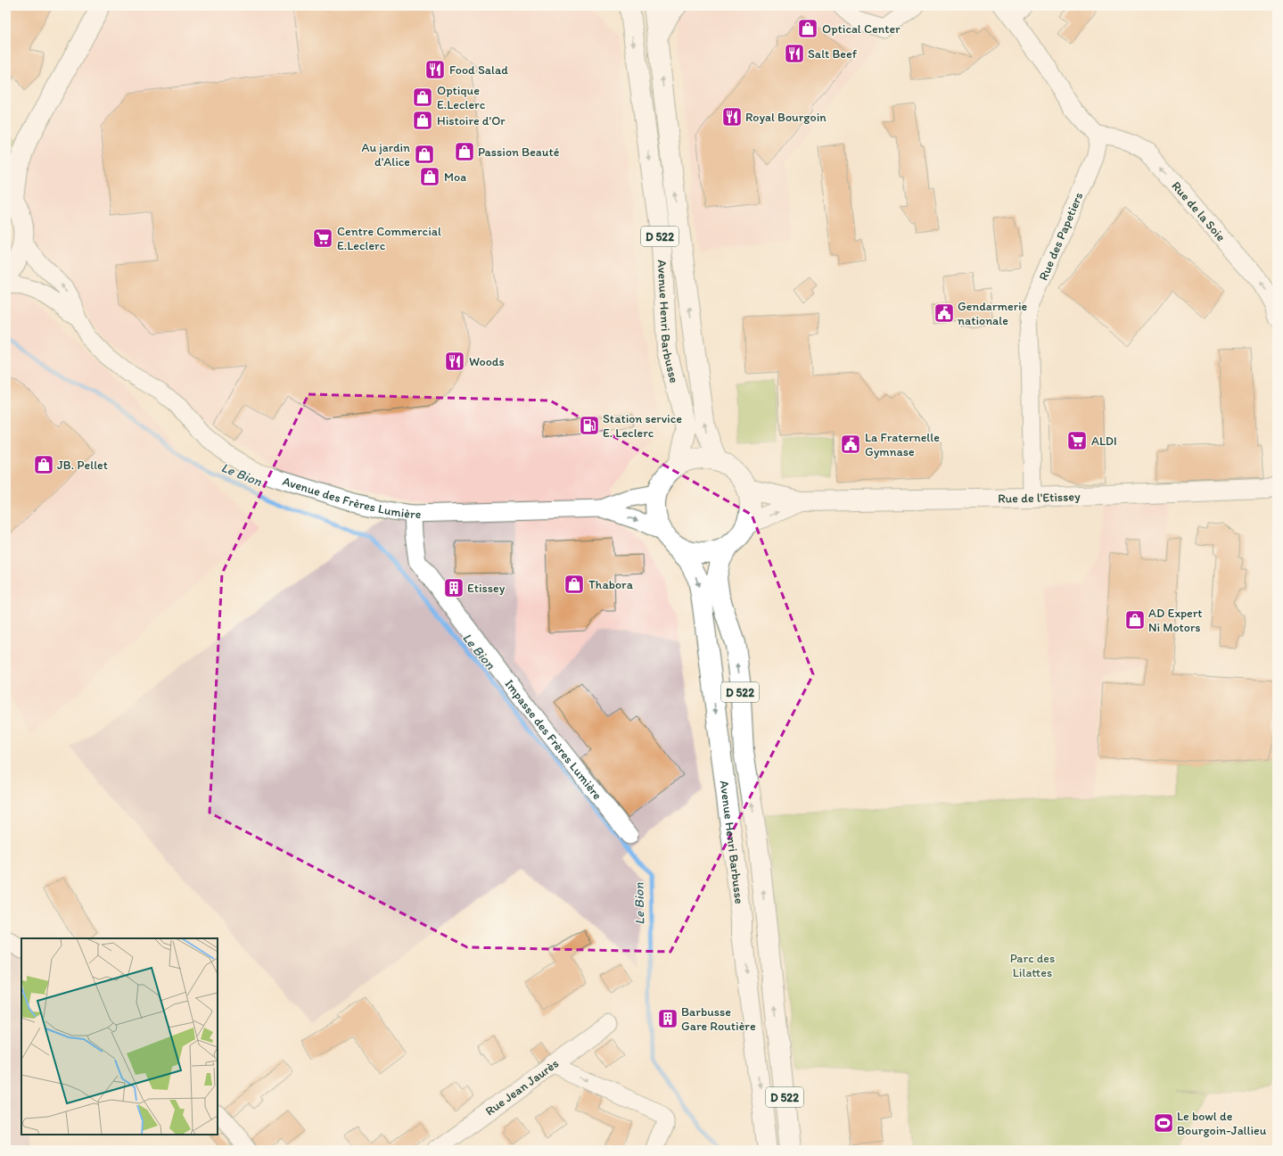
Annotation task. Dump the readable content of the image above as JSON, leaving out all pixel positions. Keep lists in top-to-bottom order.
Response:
{
  "streets": {
    "main road": ["D 522", "Avenue Henri Barbusse", "Rue de l'Etissey"],
    "street": [
      "Rue de la Soie",
      "Rue des Papetiers",
      "Avenue des Frères Lumière",
      "Impasse des Frères Lumière",
      "Rue Jean Jaurès"
    ]
  },
  "crossings": [
    ["Rue de la Soie", "Rue des Papetiers"],
    ["Rue des Papetiers", "Rue de l'Etissey"],
    ["Avenue Henri Barbusse", "Avenue des Frères Lumière"],
    ["Avenue Henri Barbusse", "Rue de l'Etissey"],
    ["Avenue des Frères Lumière", "Rue de l'Etissey"],
    ["Avenue des Frères Lumière", "Impasse des Frères Lumière"]
  ],
  "one_way": ["Rue de la Soie"],
  "water": ["Le Bion"],
  "parks": ["Parc des Lilattes"],
  "places": {
    "shop": [
      "Optical Center",
      "Optique E.Leclerc",
      "Histoire d'Or",
      "Passion Beauté",
      "Au jardin d'Alice",
      "Moa",
      "JB. Pellet",
      "Thabora",
      "AD Expert Ni Motors"
    ],
    "restaurant": [
      "Salt Beef",
      "Food Salad",
      "Royal Bourgoin",
      "Woods"
    ],
    "supermarket": ["Centre Commercial E.Leclerc", "ALDI"],
    "public building": ["Gendarmerie nationale", "La Fraternelle Gymnase"],
    "fuel station": ["Station service E. Leclerc"],
    "building": ["Etissey", "Barbusse Gare Routière"],
    "sports": ["Le bowl de Bourgoin-Jallieu"]
  }
}
